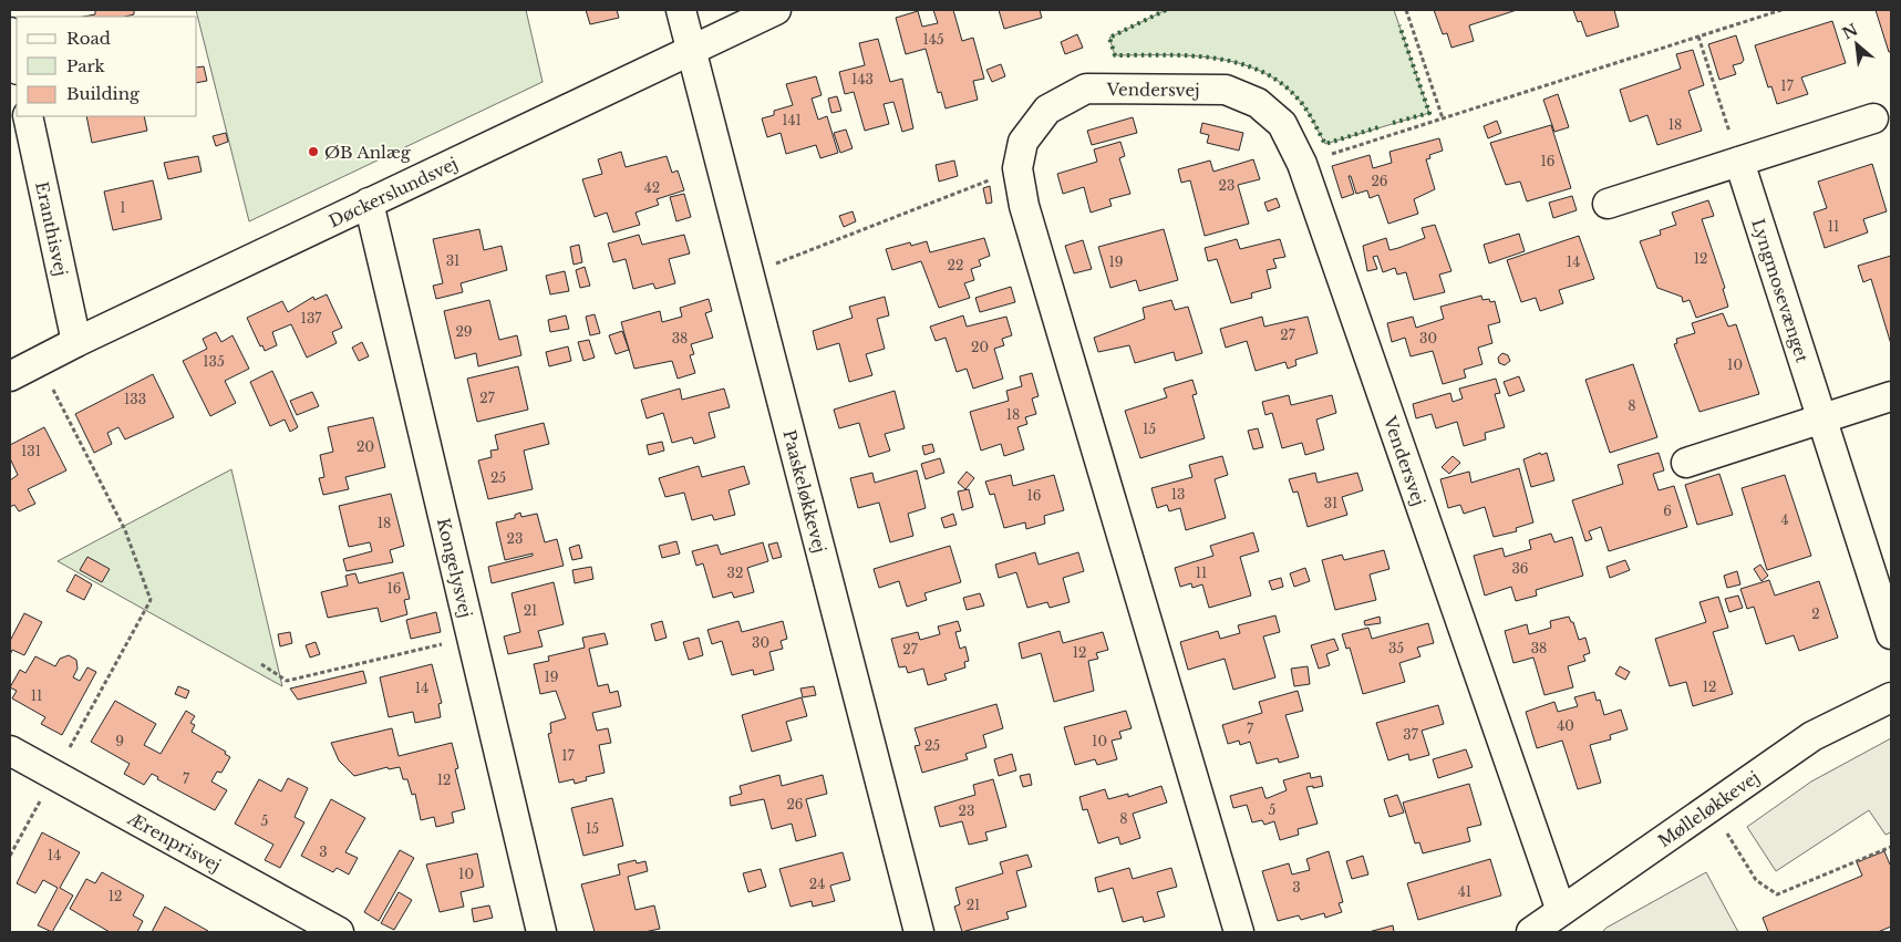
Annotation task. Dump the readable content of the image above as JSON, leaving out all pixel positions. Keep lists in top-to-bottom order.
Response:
{
  "streets": {
    "street": [
      "Vendersvej",
      "Døckerslundsvej",
      "Eranthisvej",
      "Lyngmosevænget",
      "Paaskeløkkevej",
      "Kongelysvej",
      "Mølleløkkevej",
      "Ærenprisvej"
    ]
  },
  "crossings": [
    ["Vendersvej", "Mølleløkkevej"],
    ["Døckerslundsvej", "Eranthisvej"],
    ["Døckerslundsvej", "Paaskeløkkevej"],
    ["Døckerslundsvej", "Kongelysvej"]
  ],
  "places": ["ØB Anlæg"],
  "house_numbers": [
    "145",
    "143",
    "17",
    "141",
    "18",
    "16",
    "26",
    "23",
    "42",
    "1",
    "11",
    "12",
    "31",
    "19",
    "14",
    "22",
    "137",
    "29",
    "27",
    "38",
    "30",
    "20",
    "135",
    "10",
    "27",
    "133",
    "8",
    "18",
    "15",
    "20",
    "131",
    "25",
    "13",
    "16",
    "31",
    "6",
    "4",
    "18",
    "23",
    "36",
    "32",
    "11",
    "16",
    "21",
    "2",
    "30",
    "35",
    "38",
    "27",
    "12",
    "19",
    "12",
    "14",
    "11",
    "40",
    "7",
    "37",
    "9",
    "10",
    "25",
    "17",
    "7",
    "12",
    "26",
    "5",
    "23",
    "8",
    "5",
    "15",
    "3",
    "14",
    "10",
    "24",
    "3",
    "41",
    "12",
    "21"
  ],
  "legend": ["Road", "Park", "Building"],
  "north": "top left"
}
